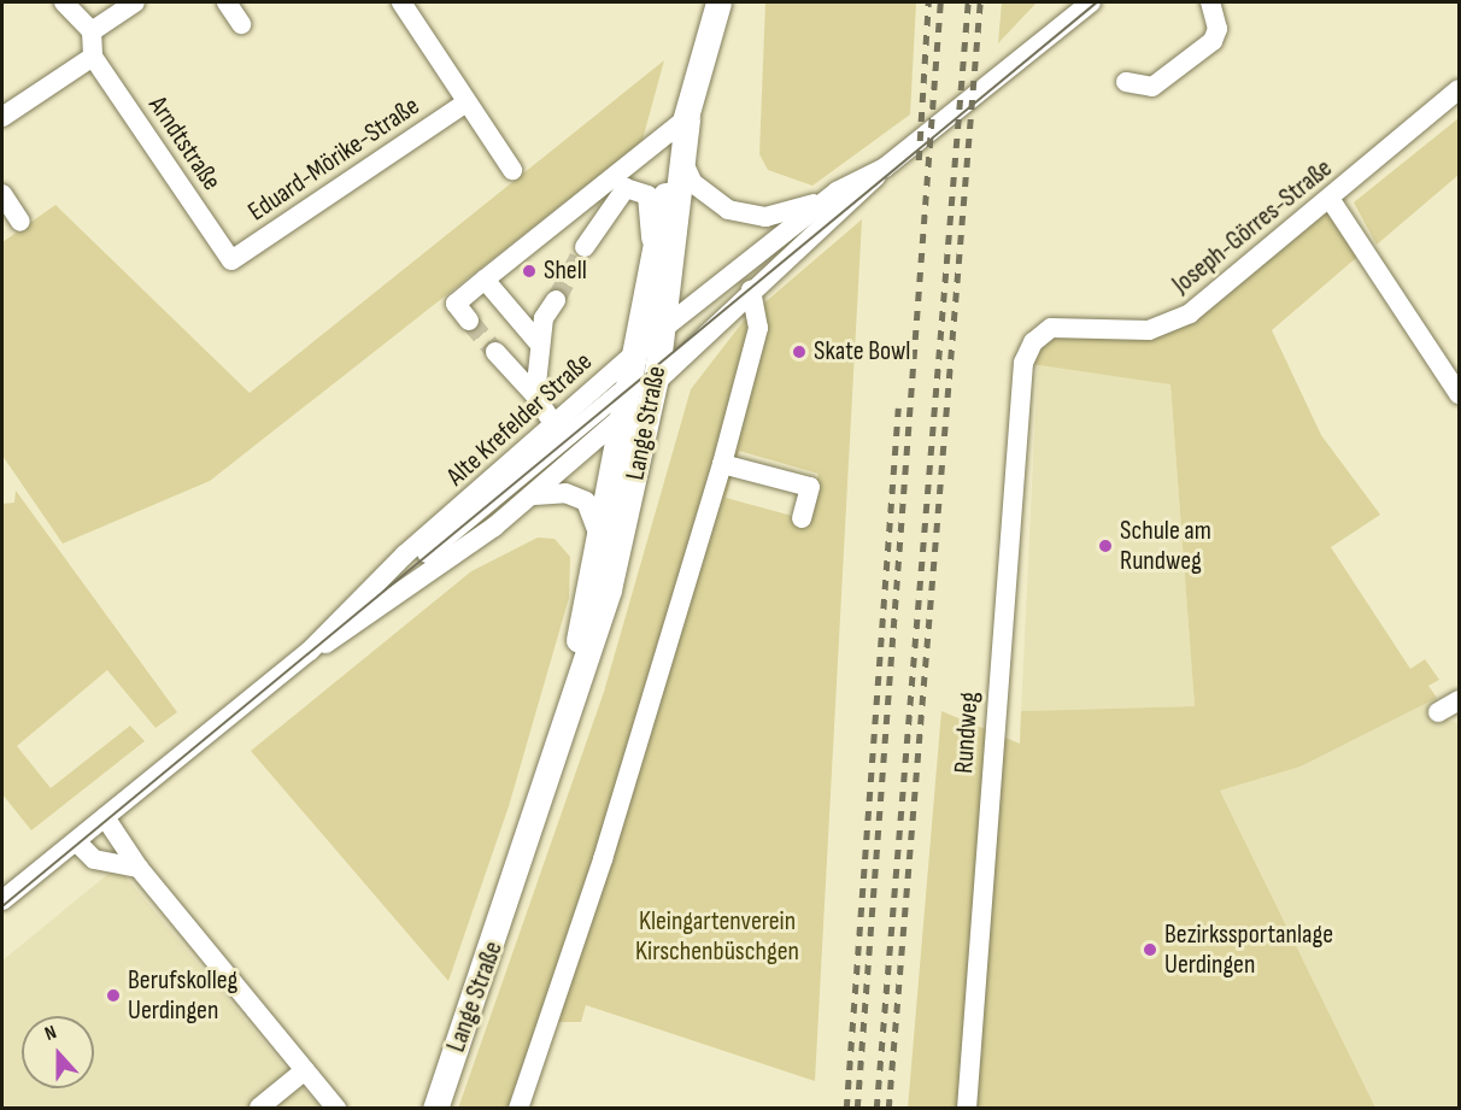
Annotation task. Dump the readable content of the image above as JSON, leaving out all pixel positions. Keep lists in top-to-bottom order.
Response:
{
  "streets": {
    "main road": ["Lange Straße"],
    "street": [
      "Arndtstraße",
      "Eduard-Mörike-Straße",
      "Joseph-Görres-Straße",
      "Alte Krefelder Straße",
      "Rundweg"
    ]
  },
  "crossings": [
    ["Arndtstraße", "Eduard-Mörike-Straße"],
    ["Joseph-Görres-Straße", "Rundweg"],
    ["Alte Krefelder Straße", "Lange Straße"]
  ],
  "parks": ["Kleingartenverein Kirschenbüschgen"],
  "places": [
    "Shell",
    "Skate Bowl",
    "Schule am Rundweg",
    "Bezirkssportanlage Uerdingen",
    "Berufskolleg Uerdingen"
  ],
  "north": "top"
}
